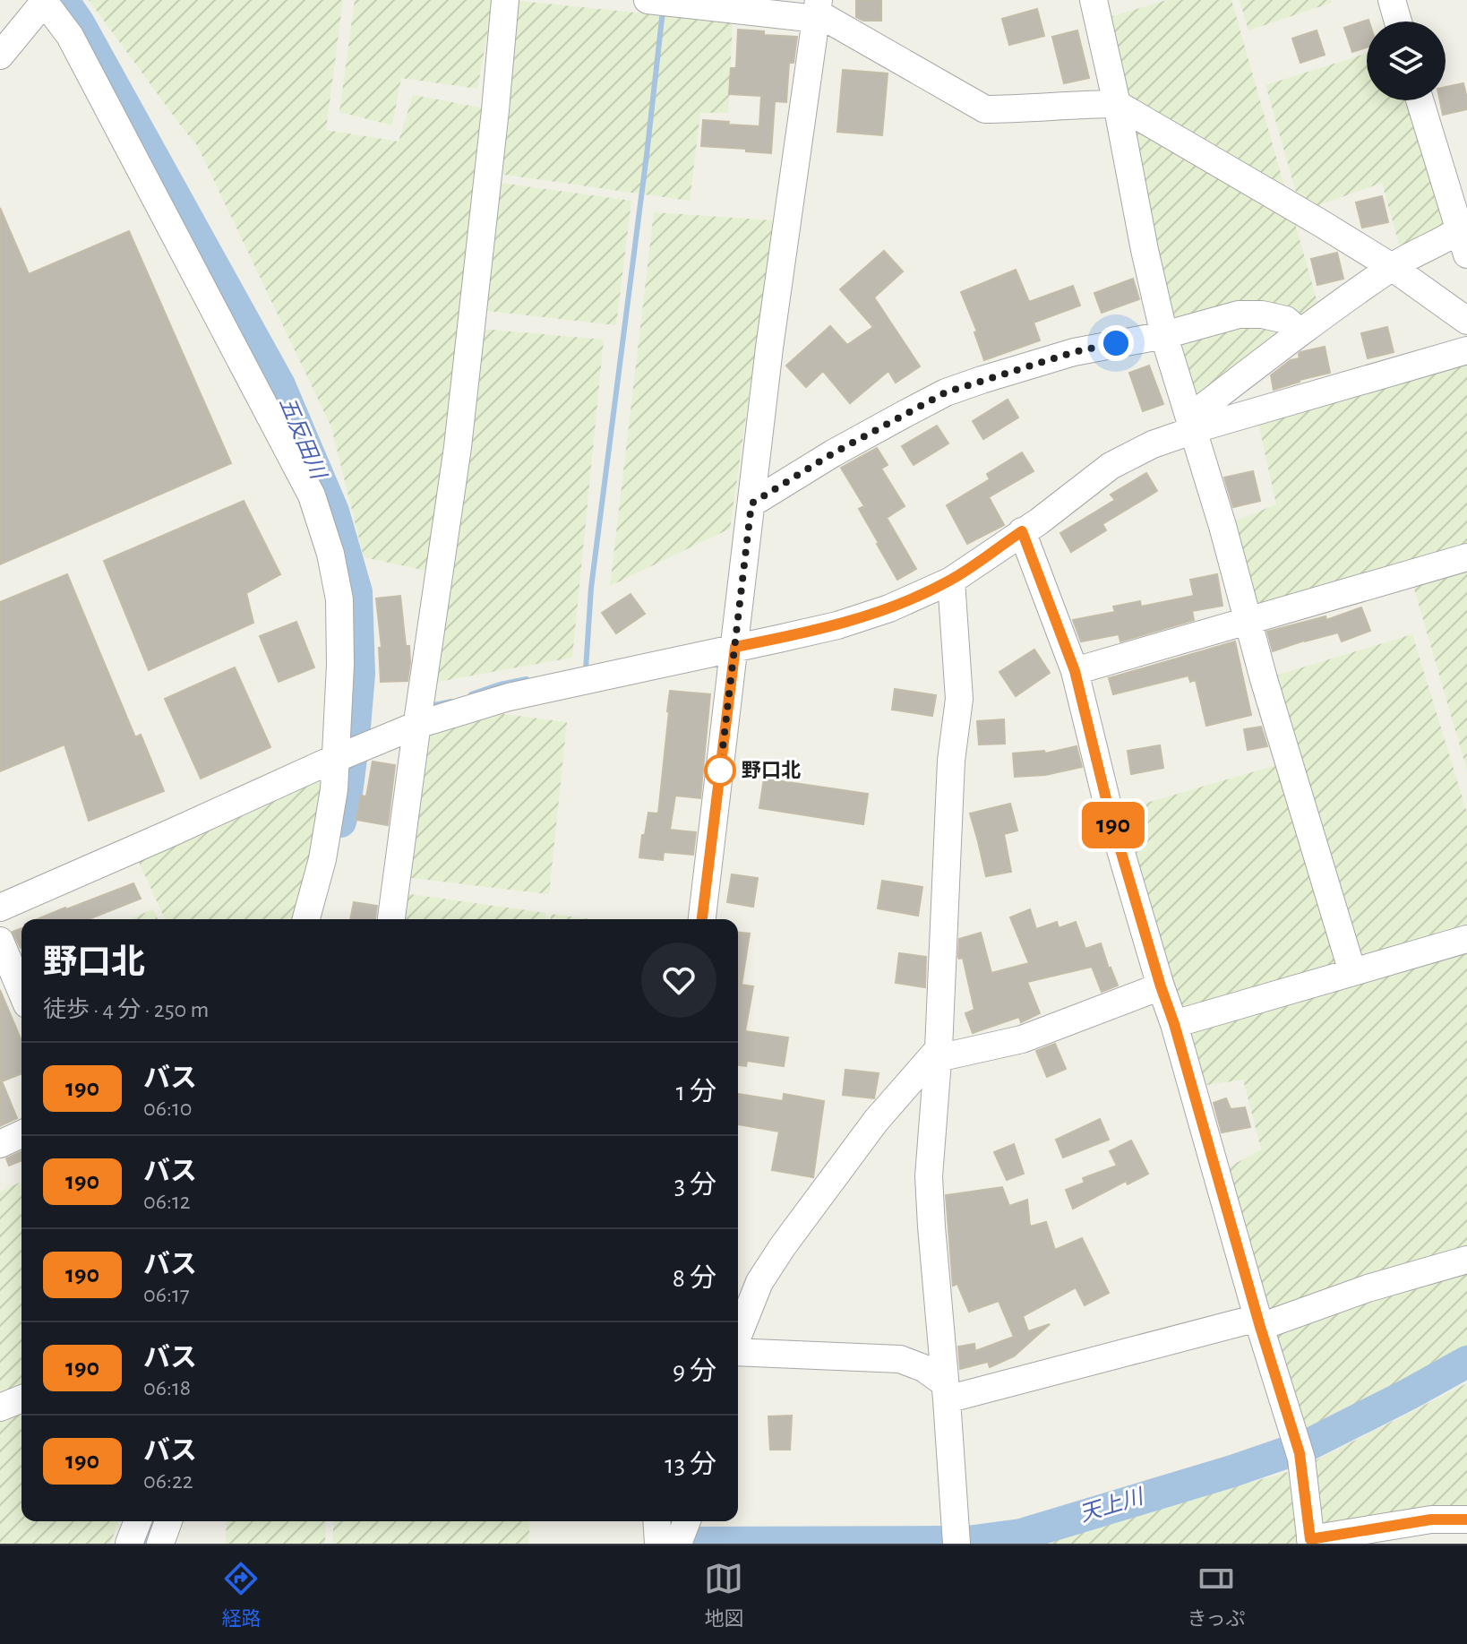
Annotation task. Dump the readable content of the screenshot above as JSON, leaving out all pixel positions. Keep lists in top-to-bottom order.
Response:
{
  "water": ["五反田川", "天上川"],
  "places": ["野口北"],
  "lines": ["bus line 190"],
  "page": {
    "on_map": "190",
    "heading": ["野口北", "徒歩 · 4 分 · 250 m"],
    "list": [
      {
        "mark": "190",
        "name": "バス",
        "note": "06:10",
        "value": "1 分"
      },
      {
        "mark": "190",
        "name": "バス",
        "note": "06:12",
        "value": "3 分"
      },
      {
        "mark": "190",
        "name": "バス",
        "note": "06:17",
        "value": "8 分"
      },
      {
        "mark": "190",
        "name": "バス",
        "note": "06:18",
        "value": "9 分"
      },
      {
        "mark": "190",
        "name": "バス",
        "note": "06:22",
        "value": "13 分"
      }
    ],
    "tabs": ["経路", "地図", "きっぷ"]
  }
}
